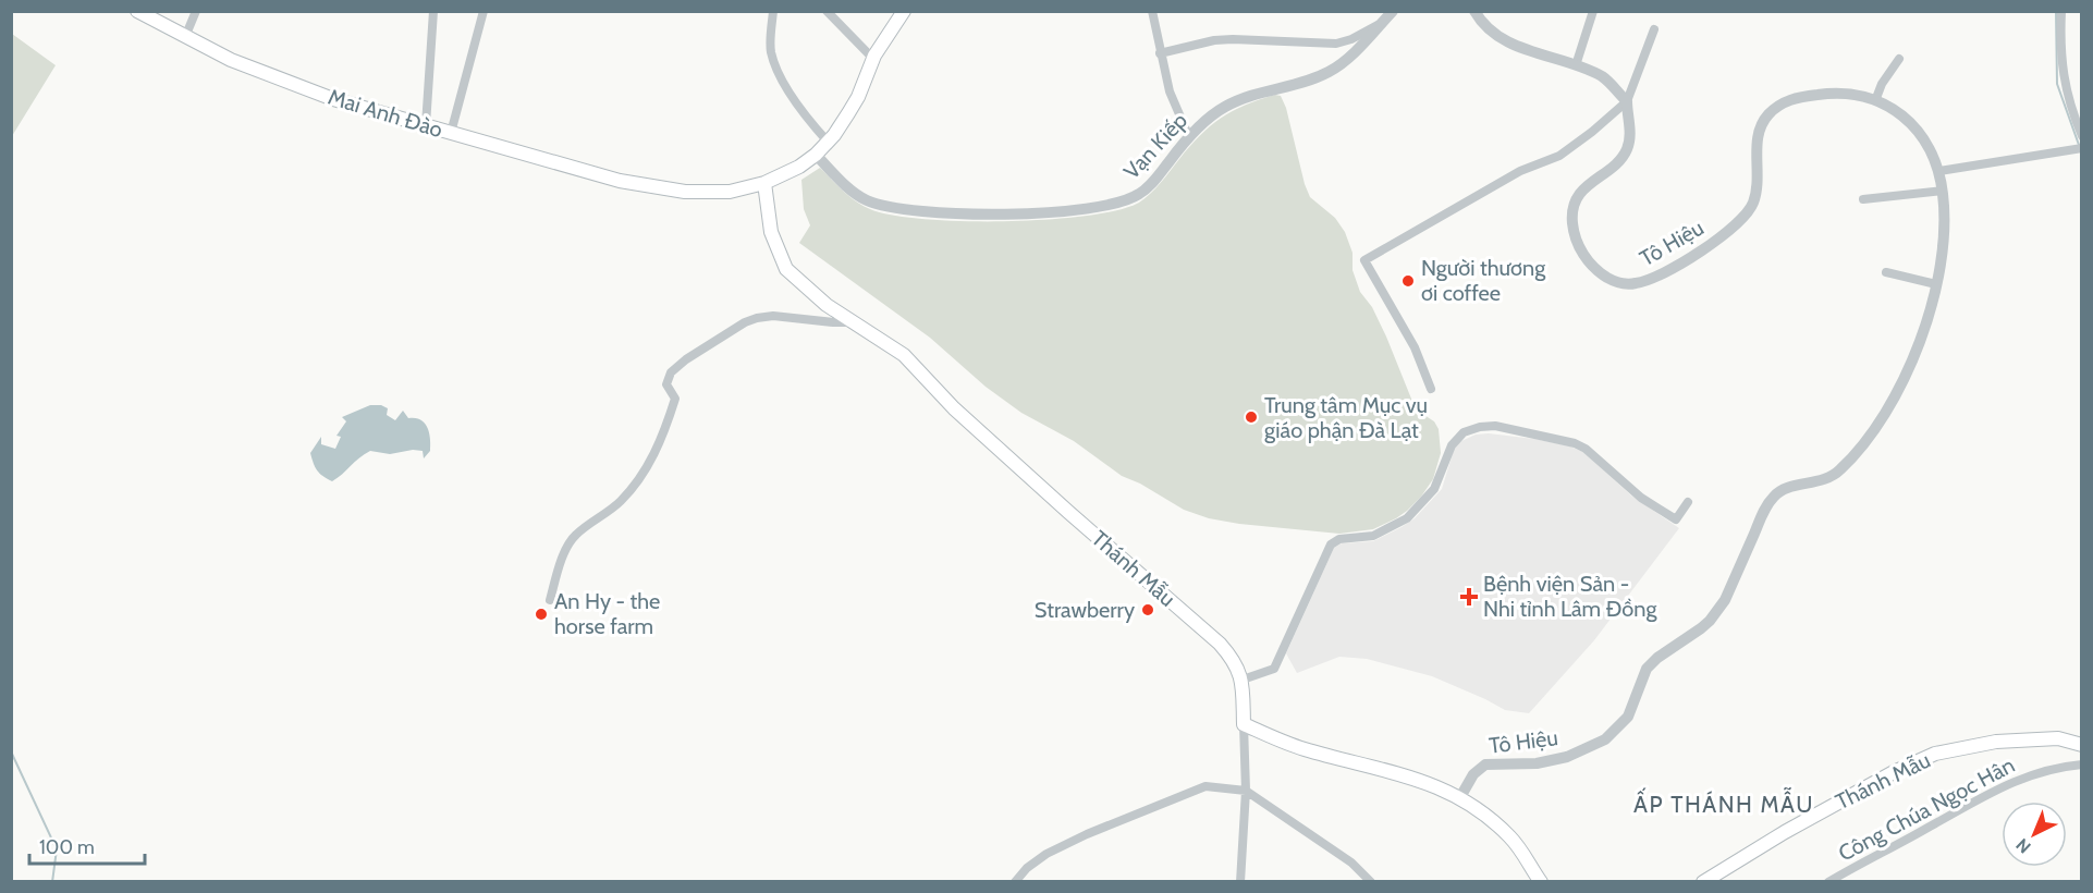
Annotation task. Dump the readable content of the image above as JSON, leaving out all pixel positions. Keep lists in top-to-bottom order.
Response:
{
  "streets": {
    "main road": ["Mai Anh Đào", "Thánh Mẫu"],
    "street": ["Vạn Kiếp", "Tô Hiệu", "Công Chúa Ngọc Hân"]
  },
  "crossings": [
    ["Mai Anh Đào", "Vạn Kiếp"],
    ["Mai Anh Đào", "Thánh Mẫu"]
  ],
  "districts": ["ẤP THÁNH MẪU"],
  "places": {
    "other": [
      "Người thương ơi coffee",
      "Trung tâm Mục vụ giáo phận Đà Lạt",
      "Strawberry",
      "An Hy - the horse farm"
    ],
    "health": ["Bệnh viện Sản - Nhi tỉnh Lâm Đồng"]
  },
  "scale_bar": "100 m",
  "north": "bottom left"
}
